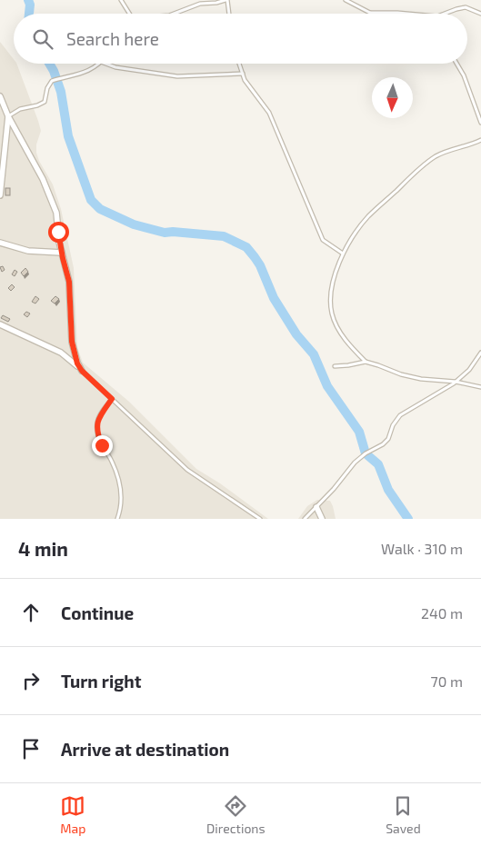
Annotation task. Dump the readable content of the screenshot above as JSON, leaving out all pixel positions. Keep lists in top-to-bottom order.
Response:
{
  "north": "bottom",
  "page": {
    "search": "Search here",
    "heading": ["4 min", "Walk · 310 m"],
    "list": [
      ["Continue", "240 m"],
      ["Turn right", "70 m"],
      "Arrive at destination"
    ],
    "nav": ["Map", "Directions", "Saved"]
  }
}
